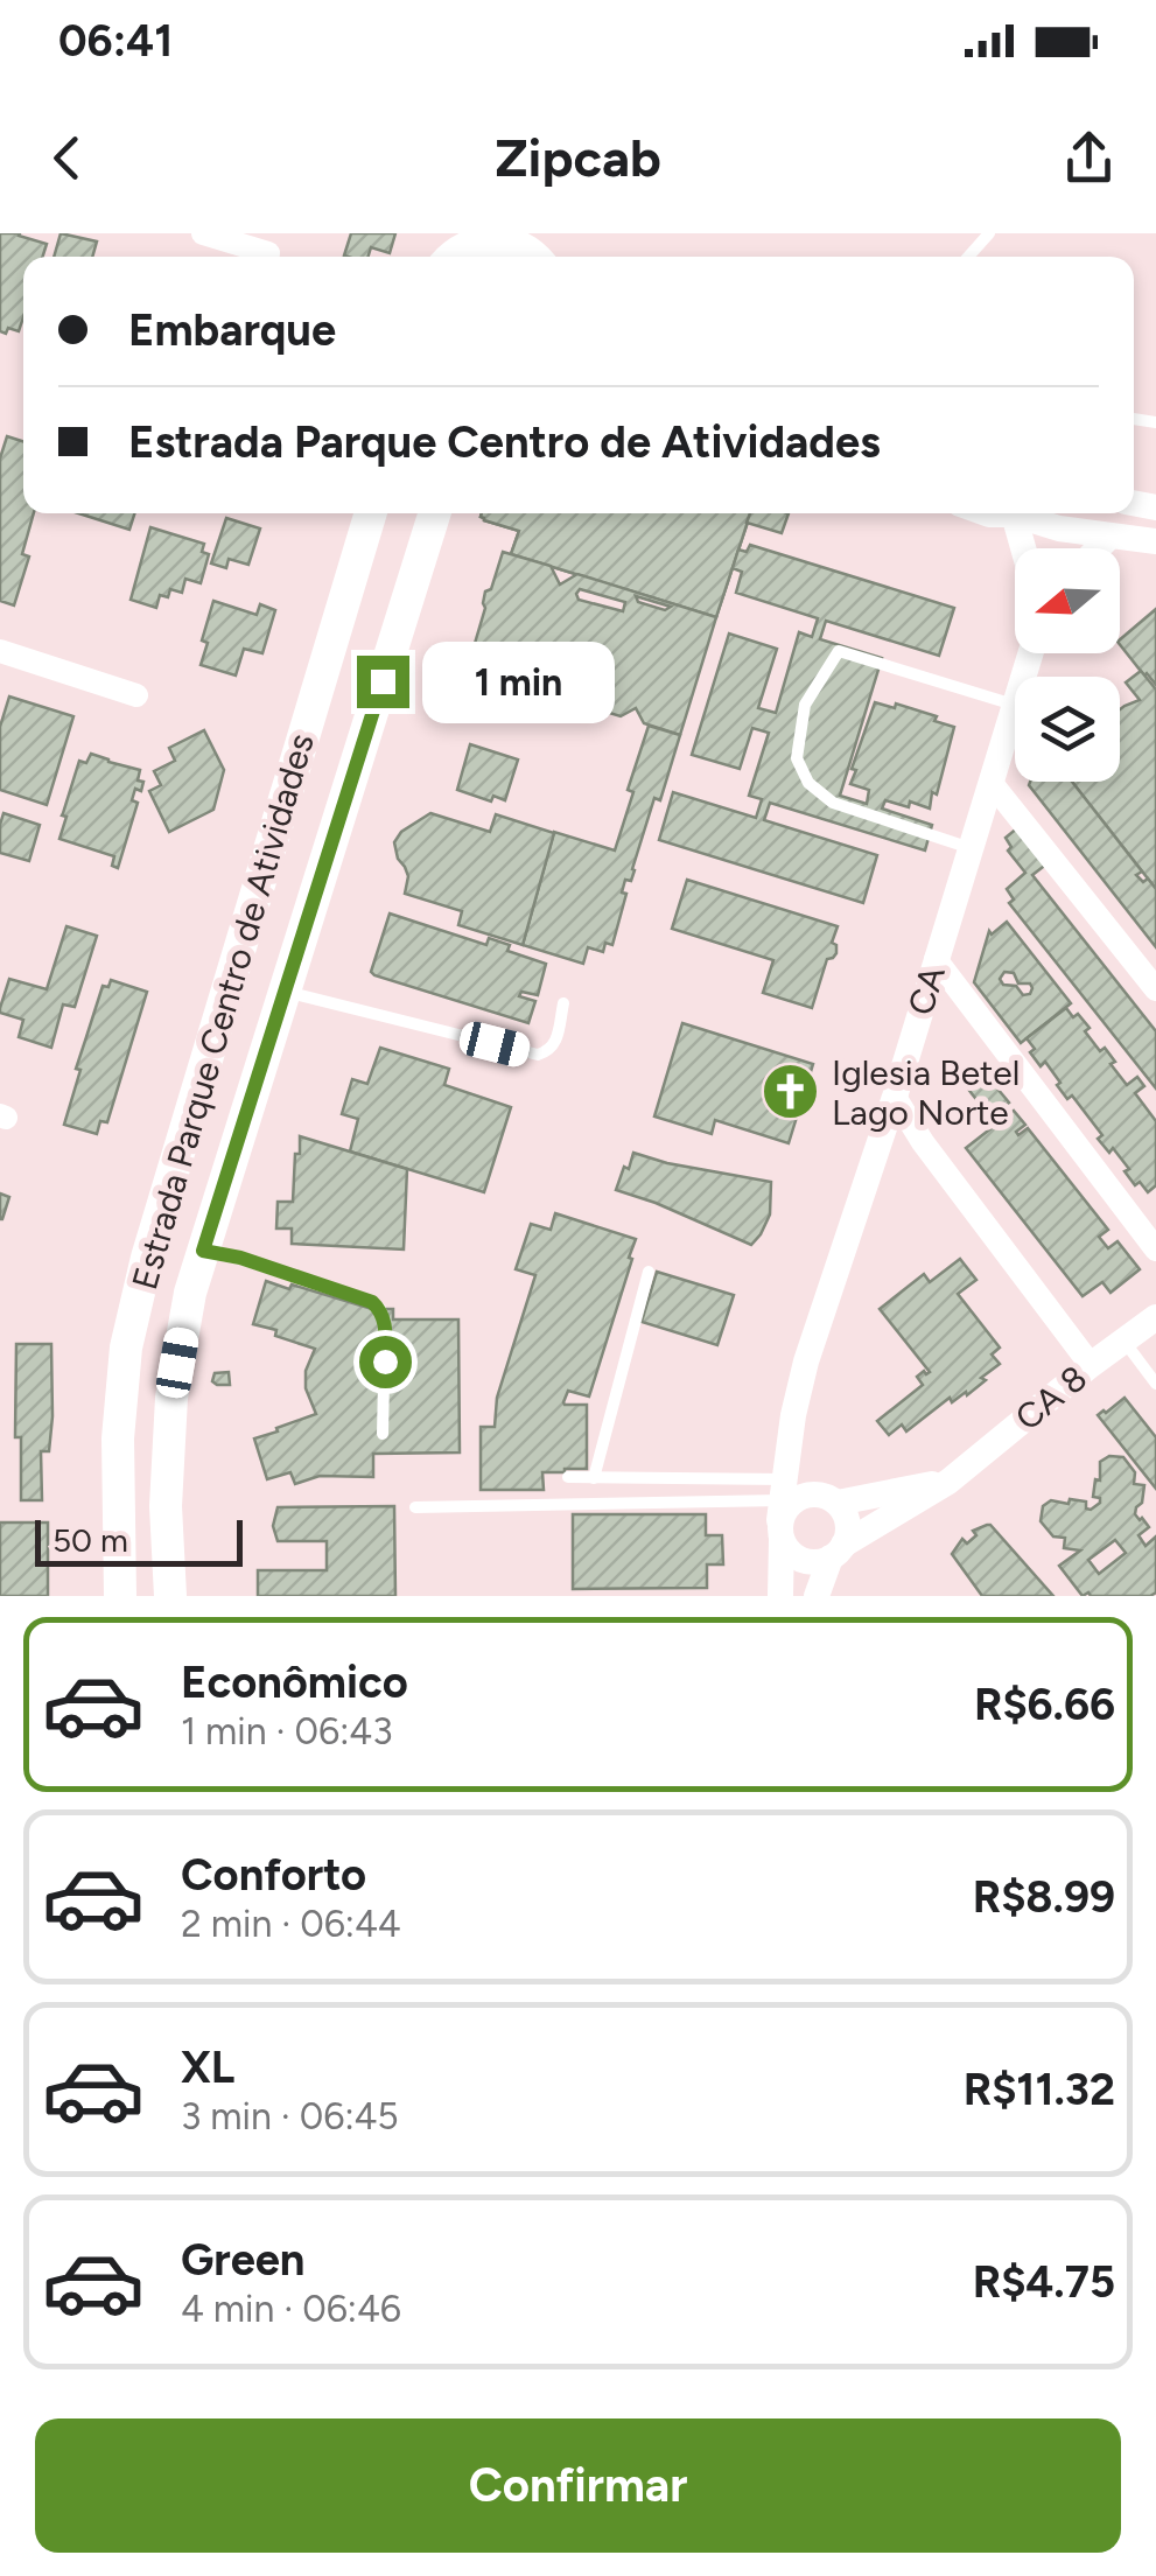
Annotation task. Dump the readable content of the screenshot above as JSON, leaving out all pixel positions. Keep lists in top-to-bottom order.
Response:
{
  "streets": {
    "main road": ["Estrada Parque Centro de Atividades"],
    "street": ["CA", "CA 8"]
  },
  "crossings": [
    ["CA", "CA 8"]
  ],
  "places": {
    "church": ["Iglesia Betel Lago Norte"]
  },
  "scale_bar": "50 m",
  "north": "left",
  "page": {
    "status": "06:41",
    "header": "Zipcab",
    "banner": ["Embarque", "Estrada Parque Centro de Atividades"],
    "bubble": "1 min",
    "scale": "50 m",
    "list": [
      {
        "name": "Econômico",
        "note": "1 min · 06:43",
        "value": "R$6.66"
      },
      {
        "name": "Conforto",
        "note": "2 min · 06:44",
        "value": "R$8.99"
      },
      {
        "name": "XL",
        "note": "3 min · 06:45",
        "value": "R$11.32"
      },
      {
        "name": "Green",
        "note": "4 min · 06:46",
        "value": "R$4.75"
      }
    ],
    "buttons": "Confirmar"
  }
}
